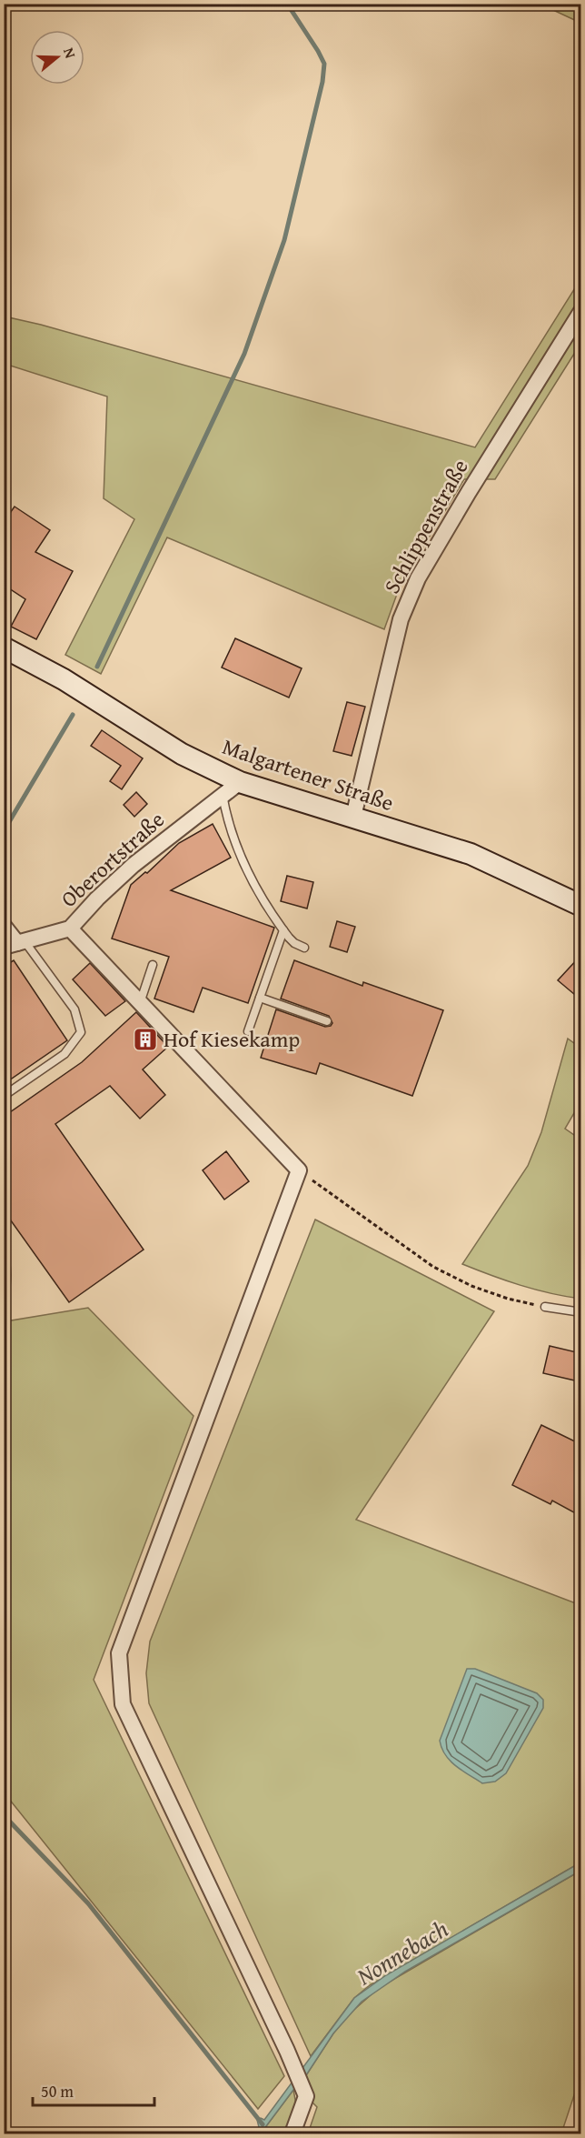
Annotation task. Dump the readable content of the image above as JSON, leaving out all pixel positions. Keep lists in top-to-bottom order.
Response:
{
  "streets": {
    "street": ["Schlippenstraße", "Malgartener Straße", "Oberortstraße"]
  },
  "crossings": [
    ["Schlippenstraße", "Malgartener Straße"],
    ["Malgartener Straße", "Oberortstraße"]
  ],
  "water": ["Nonnebach"],
  "places": {
    "building": ["Hof Kiesekamp"]
  },
  "scale_bar": "50 m",
  "north": "right"
}
